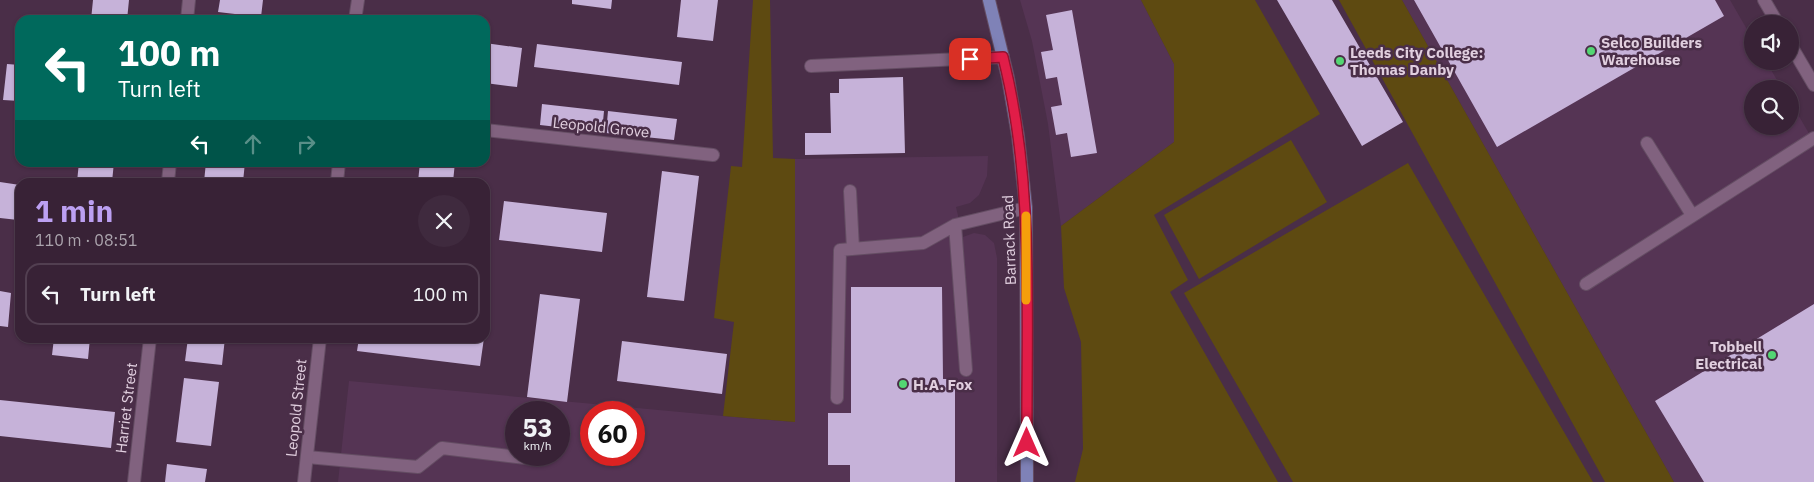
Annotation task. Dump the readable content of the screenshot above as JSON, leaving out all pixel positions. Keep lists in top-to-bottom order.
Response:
{
  "streets": {
    "main road": ["Barrack Road"],
    "street": ["Leopold Grove", "Harriet Street", "Leopold Street"]
  },
  "places": [
    "Selco Builders Warehouse",
    "Leeds City College: Thomas Danby",
    "Tobbell Electrical",
    "H.A. Fox"
  ],
  "page": {
    "turn": ["100 m", "Turn left"],
    "heading": ["1 min", "110 m · 08:51"],
    "list": [
      {
        "name": "Turn left",
        "value": "100 m"
      }
    ],
    "speed": "53 km/h",
    "limit": "60"
  }
}
